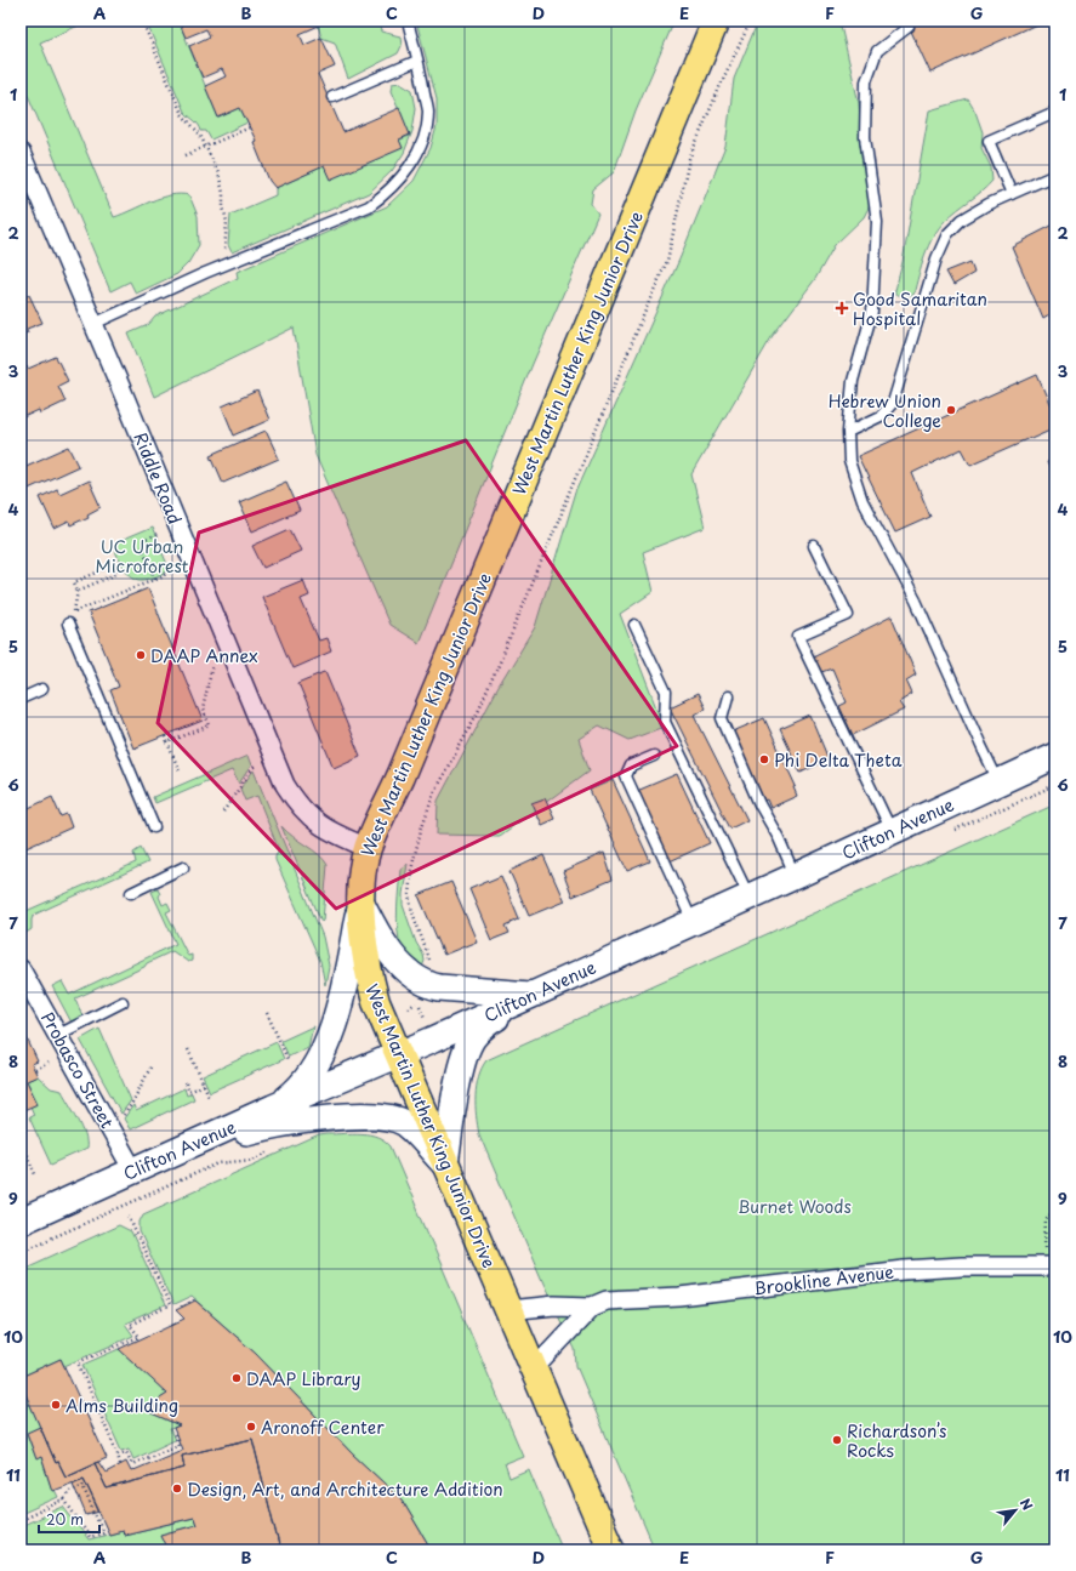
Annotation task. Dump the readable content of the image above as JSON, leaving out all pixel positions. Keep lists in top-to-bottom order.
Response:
{
  "streets": {
    "main road": ["West Martin Luther King Junior Drive", "Clifton Avenue"],
    "street": ["Riddle Road", "Probasco Street", "Brookline Avenue"]
  },
  "crossings": [
    ["West Martin Luther King Junior Drive", "Riddle Road"],
    ["West Martin Luther King Junior Drive", "Clifton Avenue"],
    ["West Martin Luther King Junior Drive", "Brookline Avenue"],
    ["Clifton Avenue", "Probasco Street"]
  ],
  "parks": ["UC Urban Microforest", "Burnet Woods"],
  "places": {
    "health": ["Good Samaritan Hospital"],
    "other": [
      "Hebrew Union College",
      "DAAP Annex",
      "Phi Delta Theta",
      "DAAP Library",
      "Alms Building",
      "Aronoff Center",
      "Richardson’s Rocks",
      "Design, Art, and Architecture Addition"
    ]
  },
  "scale_bar": "20 m",
  "north": "top right",
  "grid": {
    "columns": [
      "A",
      "B",
      "C",
      "D",
      "E",
      "F",
      "G"
    ],
    "rows": [
      "1",
      "2",
      "3",
      "4",
      "5",
      "6",
      "7",
      "8",
      "9",
      "10",
      "11"
    ]
  }
}
